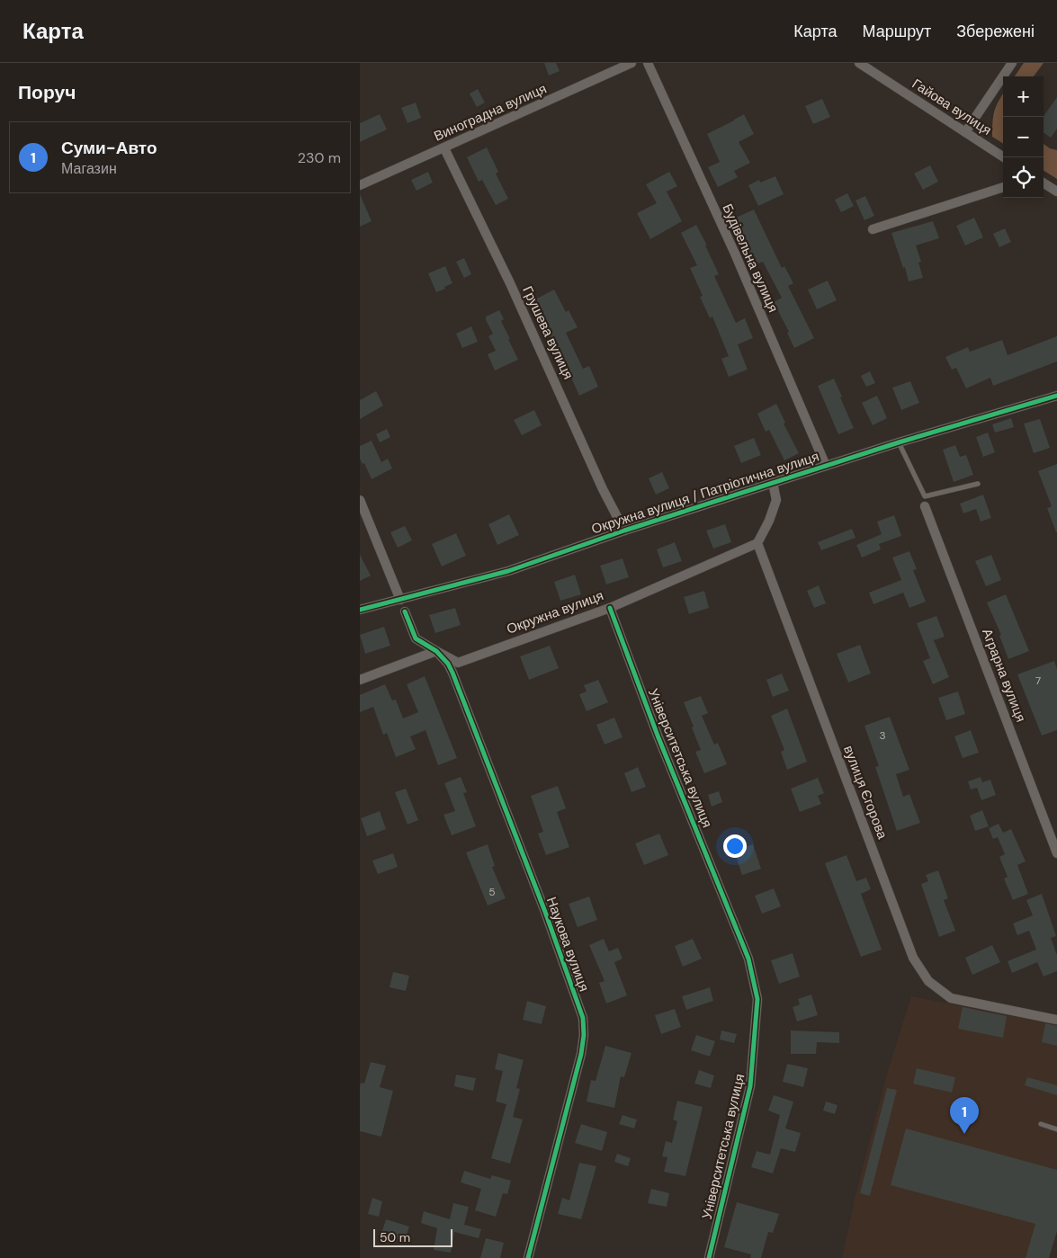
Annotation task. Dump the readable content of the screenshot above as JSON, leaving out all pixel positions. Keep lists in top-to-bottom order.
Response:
{
  "streets": {
    "street": [
      "Гайова вулиця",
      "Виноградна вулиця",
      "Будівельна вулиця",
      "Грушева вулиця",
      "Окружна вулиця / Патріотична вулиця",
      "Окружна вулиця",
      "Аграрна вулиця",
      "Університетська вулиця",
      "вулиця Єгорова",
      "Наукова вулиця"
    ]
  },
  "crossings": [
    ["Виноградна вулиця", "Грушева вулиця"],
    ["Будівельна вулиця", "Окружна вулиця / Патріотична вулиця"],
    ["Грушева вулиця", "Окружна вулиця / Патріотична вулиця"],
    ["Окружна вулиця", "Університетська вулиця"],
    ["Окружна вулиця", "вулиця Єгорова"],
    ["Окружна вулиця", "Наукова вулиця"]
  ],
  "house_numbers": ["7", "3", "5"],
  "scale_bar": "50 m",
  "page": {
    "header": "Карта",
    "nav": ["Карта", "Маршрут", "Збережені"],
    "heading": "Поруч",
    "map_buttons": ["+", "−"],
    "list": [
      {
        "mark": "1",
        "name": "Суми-Авто",
        "note": "Магазин",
        "value": "230 m"
      }
    ],
    "pins": "1",
    "scale": "50 m"
  }
}
